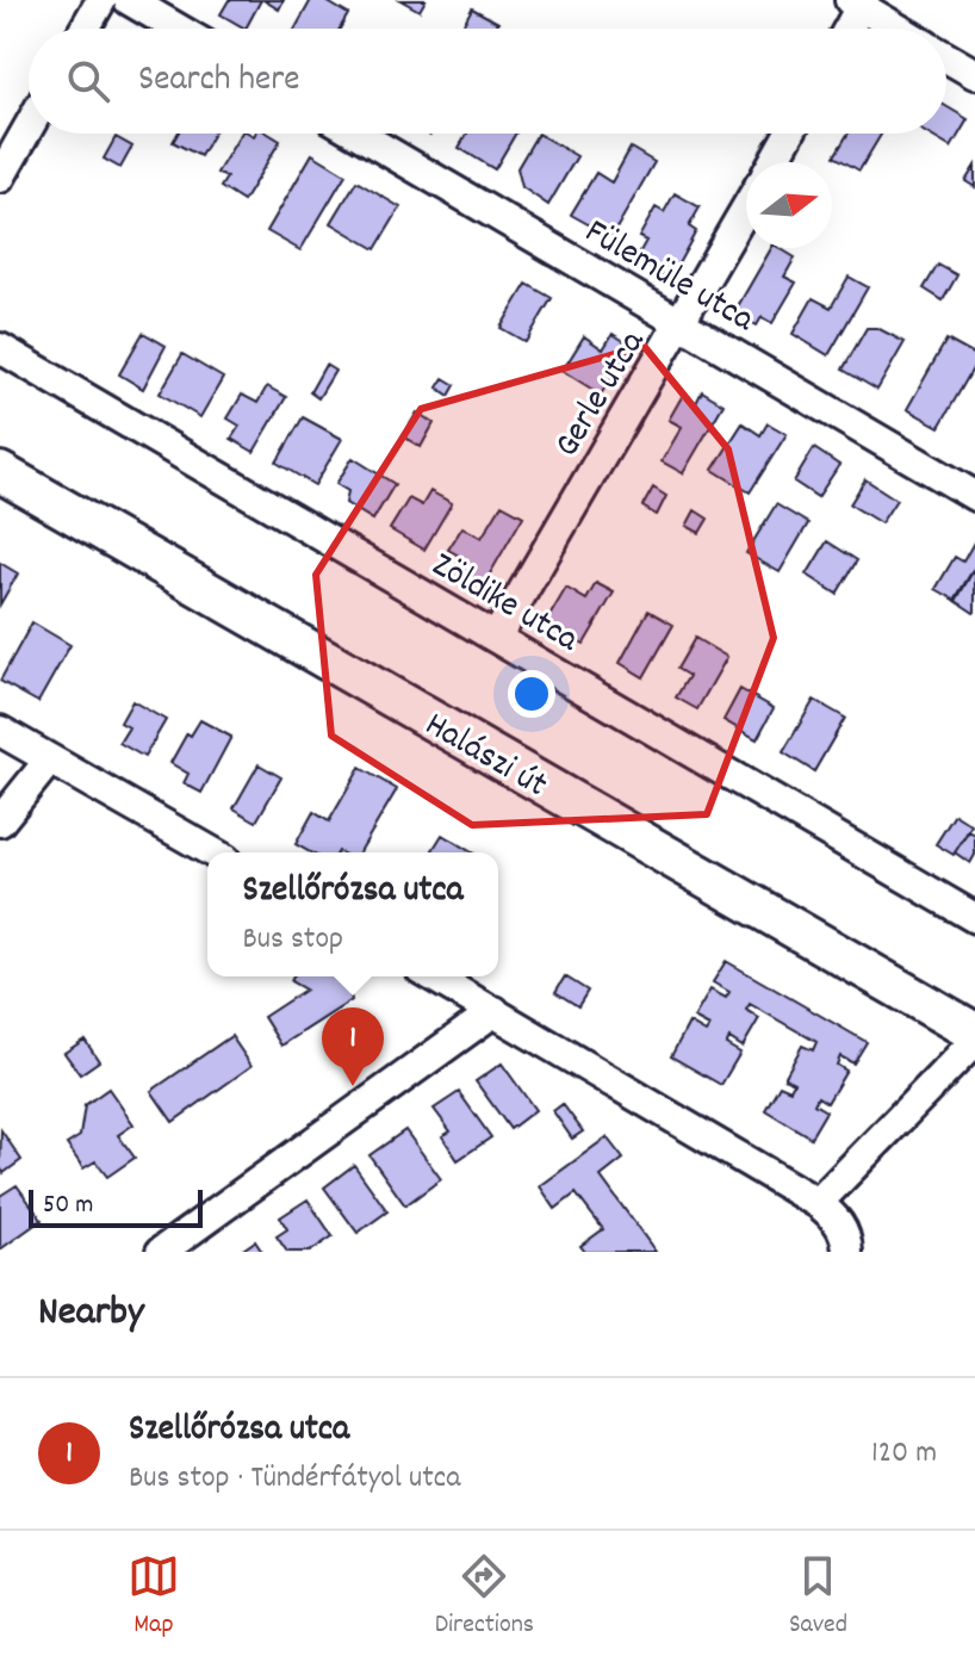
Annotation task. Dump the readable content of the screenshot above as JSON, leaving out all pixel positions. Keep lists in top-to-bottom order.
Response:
{
  "streets": {
    "main road": ["Halászi út"],
    "street": ["Fülemüle utca", "Gerle utca", "Zöldike utca"]
  },
  "crossings": [
    ["Fülemüle utca", "Gerle utca"],
    ["Gerle utca", "Zöldike utca"]
  ],
  "scale_bar": "50 m",
  "north": "right",
  "page": {
    "search": "Search here",
    "popup": ["Szellőrózsa utca", "Bus stop"],
    "pins": "1",
    "scale": "50 m",
    "heading": "Nearby",
    "list": [
      {
        "mark": "1",
        "name": "Szellőrózsa utca",
        "note": "Bus stop · Tündérfátyol utca",
        "value": "120 m"
      }
    ],
    "nav": ["Map", "Directions", "Saved"]
  }
}
